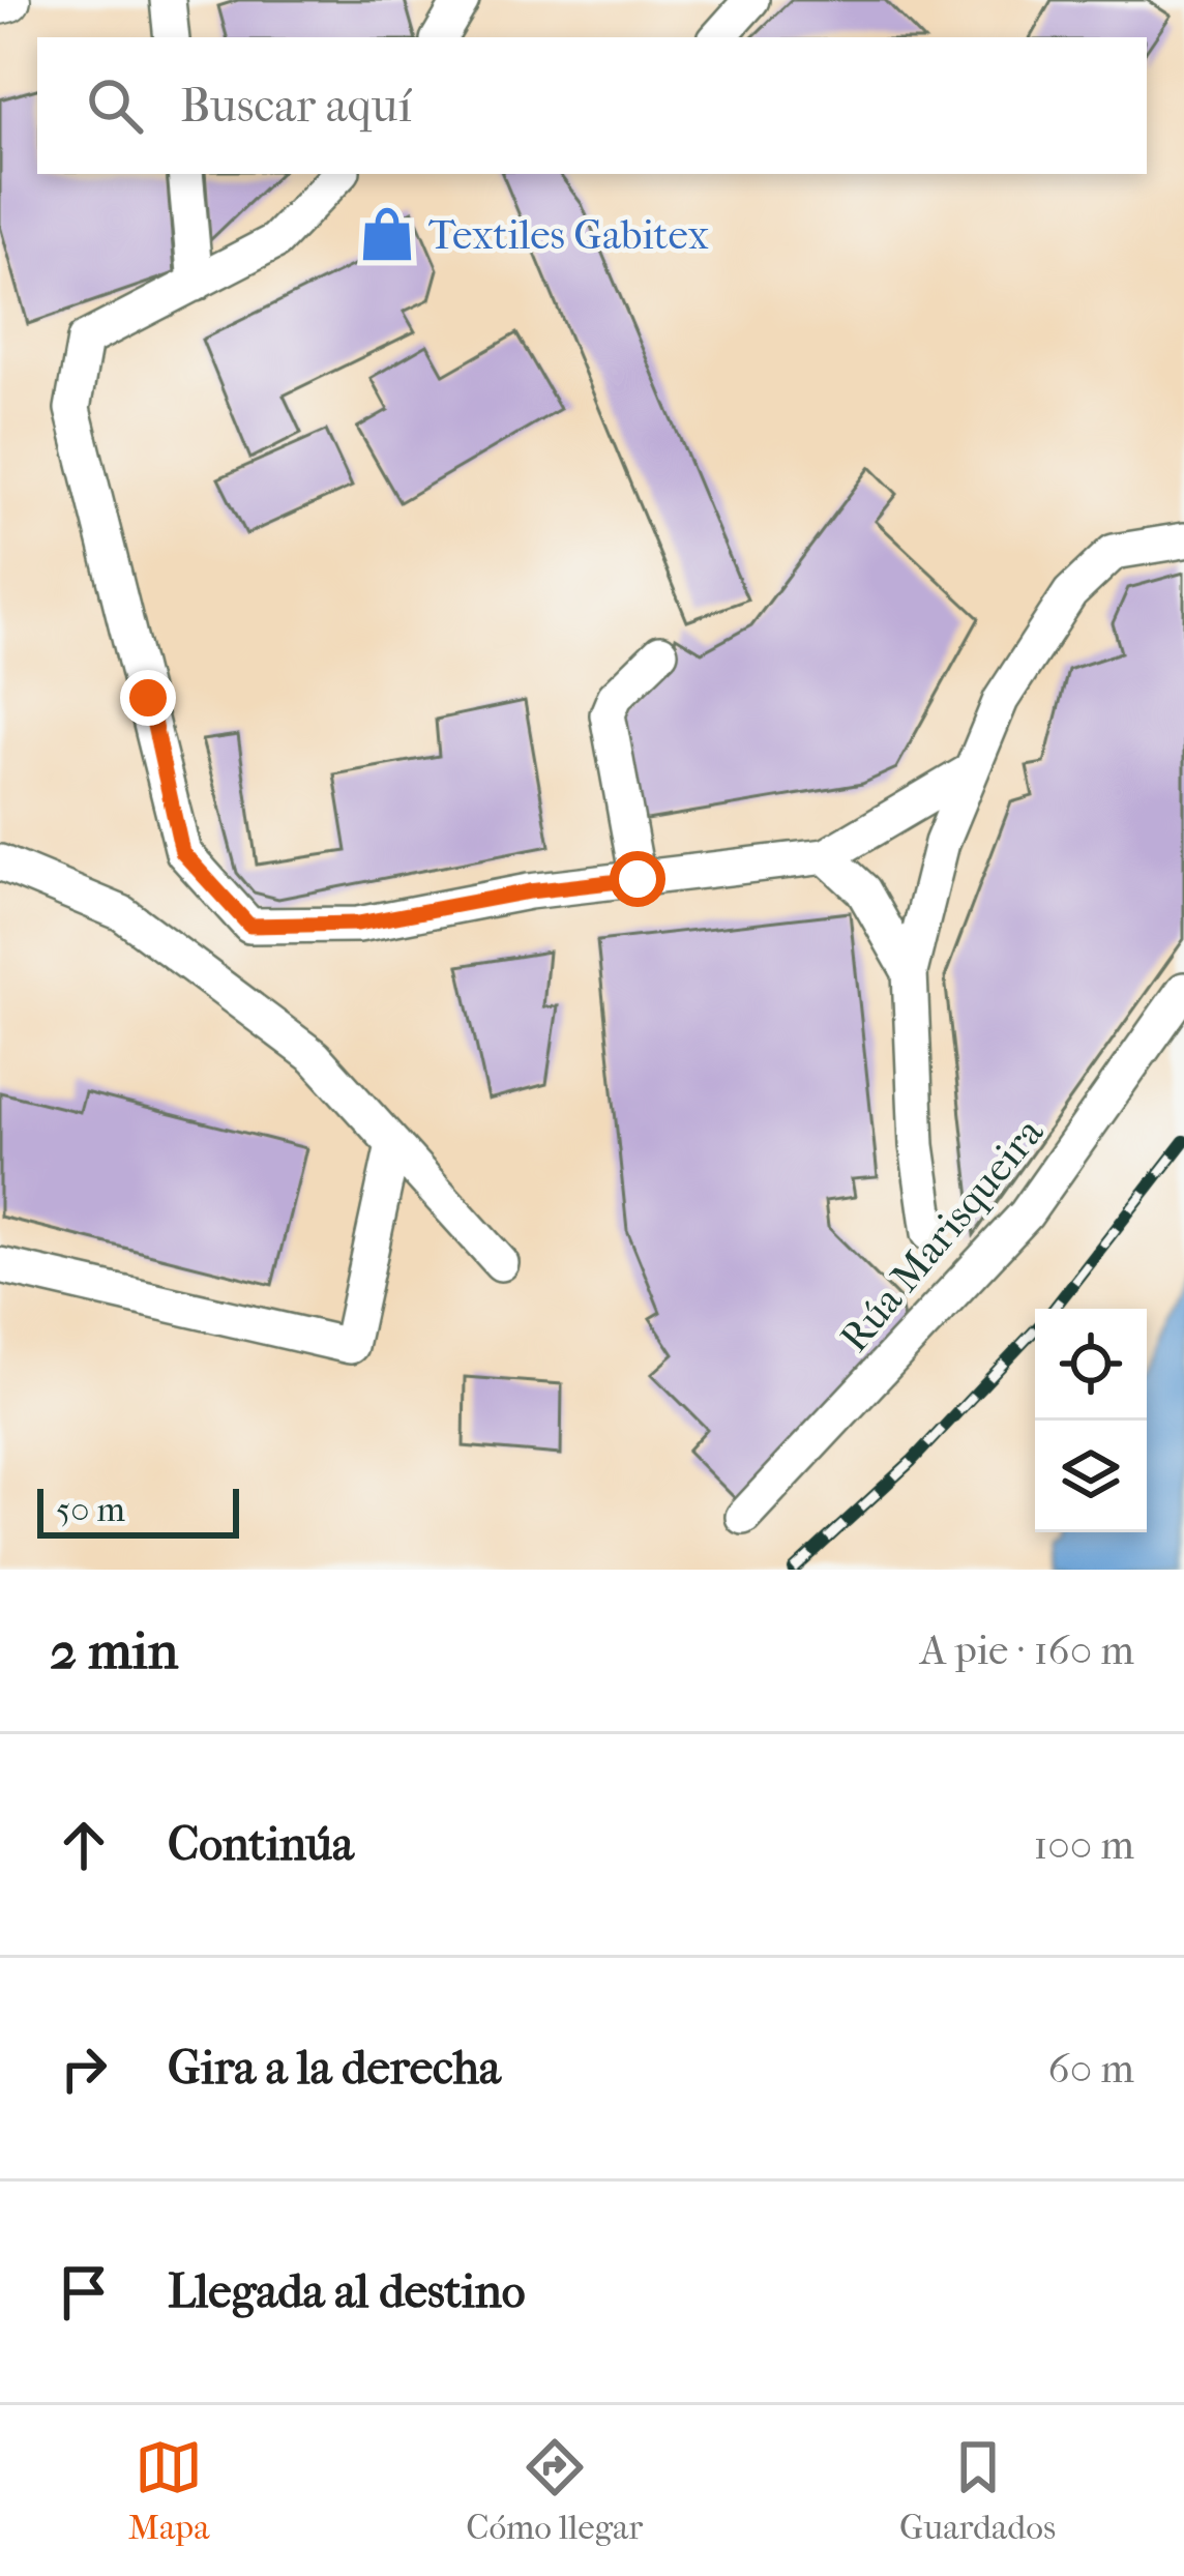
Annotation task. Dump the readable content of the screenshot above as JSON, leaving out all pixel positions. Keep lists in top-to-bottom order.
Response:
{
  "streets": {
    "lane": ["Rúa Marisqueira"]
  },
  "places": {
    "shop": ["Textiles Gabitex"]
  },
  "scale_bar": "50 m",
  "page": {
    "search": "Buscar aquí",
    "scale": "50 m",
    "heading": ["2 min", "A pie · 160 m"],
    "list": [
      ["Continúa", "100 m"],
      ["Gira a la derecha", "60 m"],
      "Llegada al destino"
    ],
    "nav": ["Mapa", "Cómo llegar", "Guardados"]
  }
}
